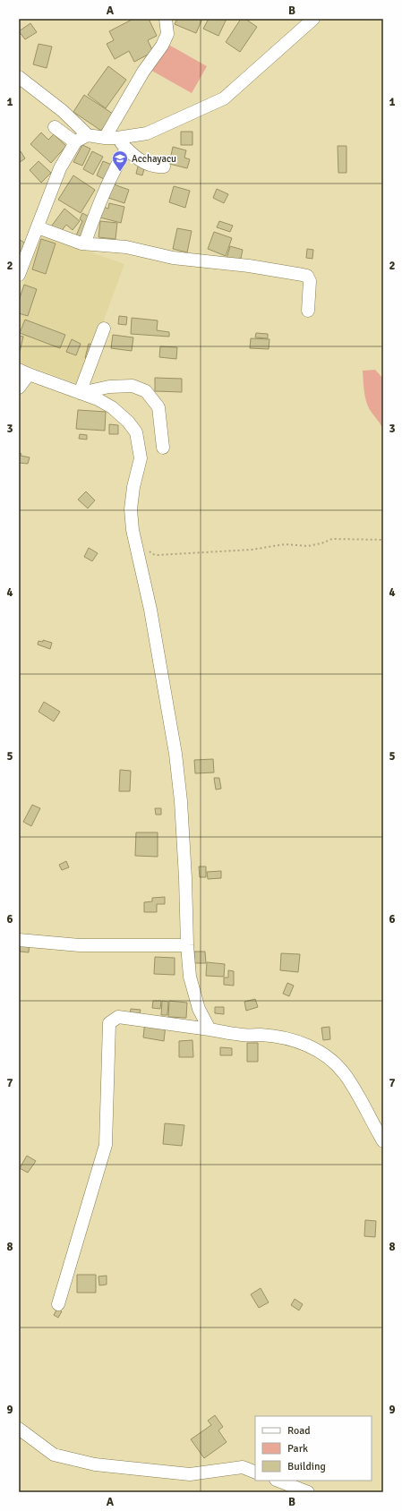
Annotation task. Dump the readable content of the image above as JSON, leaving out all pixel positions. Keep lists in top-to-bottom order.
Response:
{
  "places": {
    "school or university": ["Acchayacu"]
  },
  "legend": ["Road", "Park", "Building"],
  "grid": {
    "columns": ["A", "B"],
    "rows": [
      "1",
      "2",
      "3",
      "4",
      "5",
      "6",
      "7",
      "8",
      "9"
    ]
  }
}
